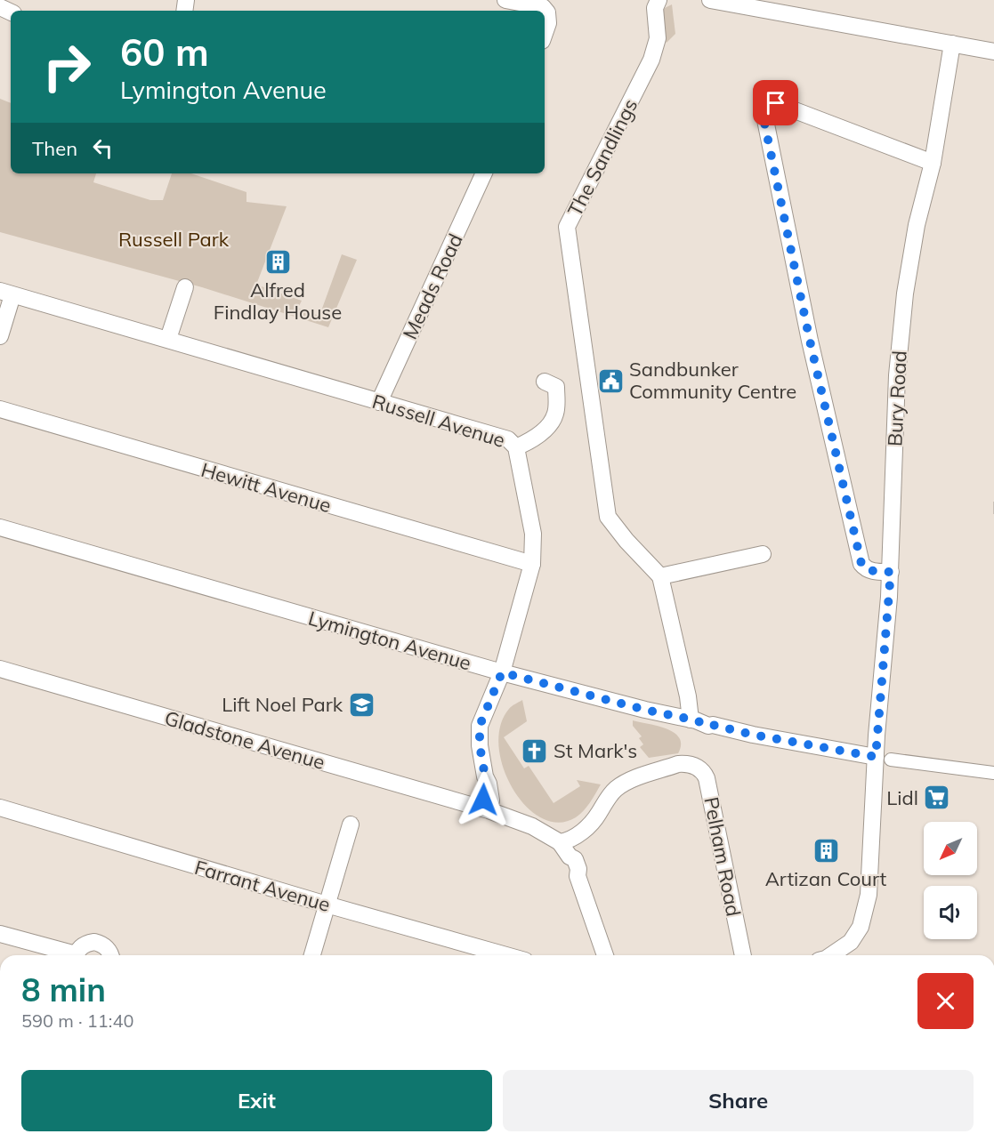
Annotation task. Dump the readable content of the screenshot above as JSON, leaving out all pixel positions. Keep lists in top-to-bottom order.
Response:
{
  "streets": {
    "street": [
      "The Sandlings",
      "Meads Road",
      "Bury Road",
      "Russell Avenue",
      "Hewitt Avenue",
      "Lymington Avenue",
      "Gladstone Avenue",
      "Pelham Road",
      "Farrant Avenue"
    ]
  },
  "crossings": [
    ["Meads Road", "Russell Avenue"],
    ["Bury Road", "Lymington Avenue"],
    ["Russell Avenue", "Hewitt Avenue"],
    ["Russell Avenue", "Lymington Avenue"],
    ["Russell Avenue", "Gladstone Avenue"],
    ["Gladstone Avenue", "Pelham Road"]
  ],
  "parks": ["Russell Park"],
  "places": {
    "building": ["Alfred Findlay House", "Artizan Court"],
    "public building": ["Sandbunker Community Centre"],
    "school or university": ["Lift Noel Park"],
    "church": ["St Mark's"],
    "supermarket": ["Lidl"]
  },
  "north": "bottom left",
  "page": {
    "turn": ["60 m", "Lymington Avenue"],
    "then": "Then",
    "heading": ["8 min", "590 m · 11:40"],
    "buttons": ["Exit", "Share"]
  }
}
